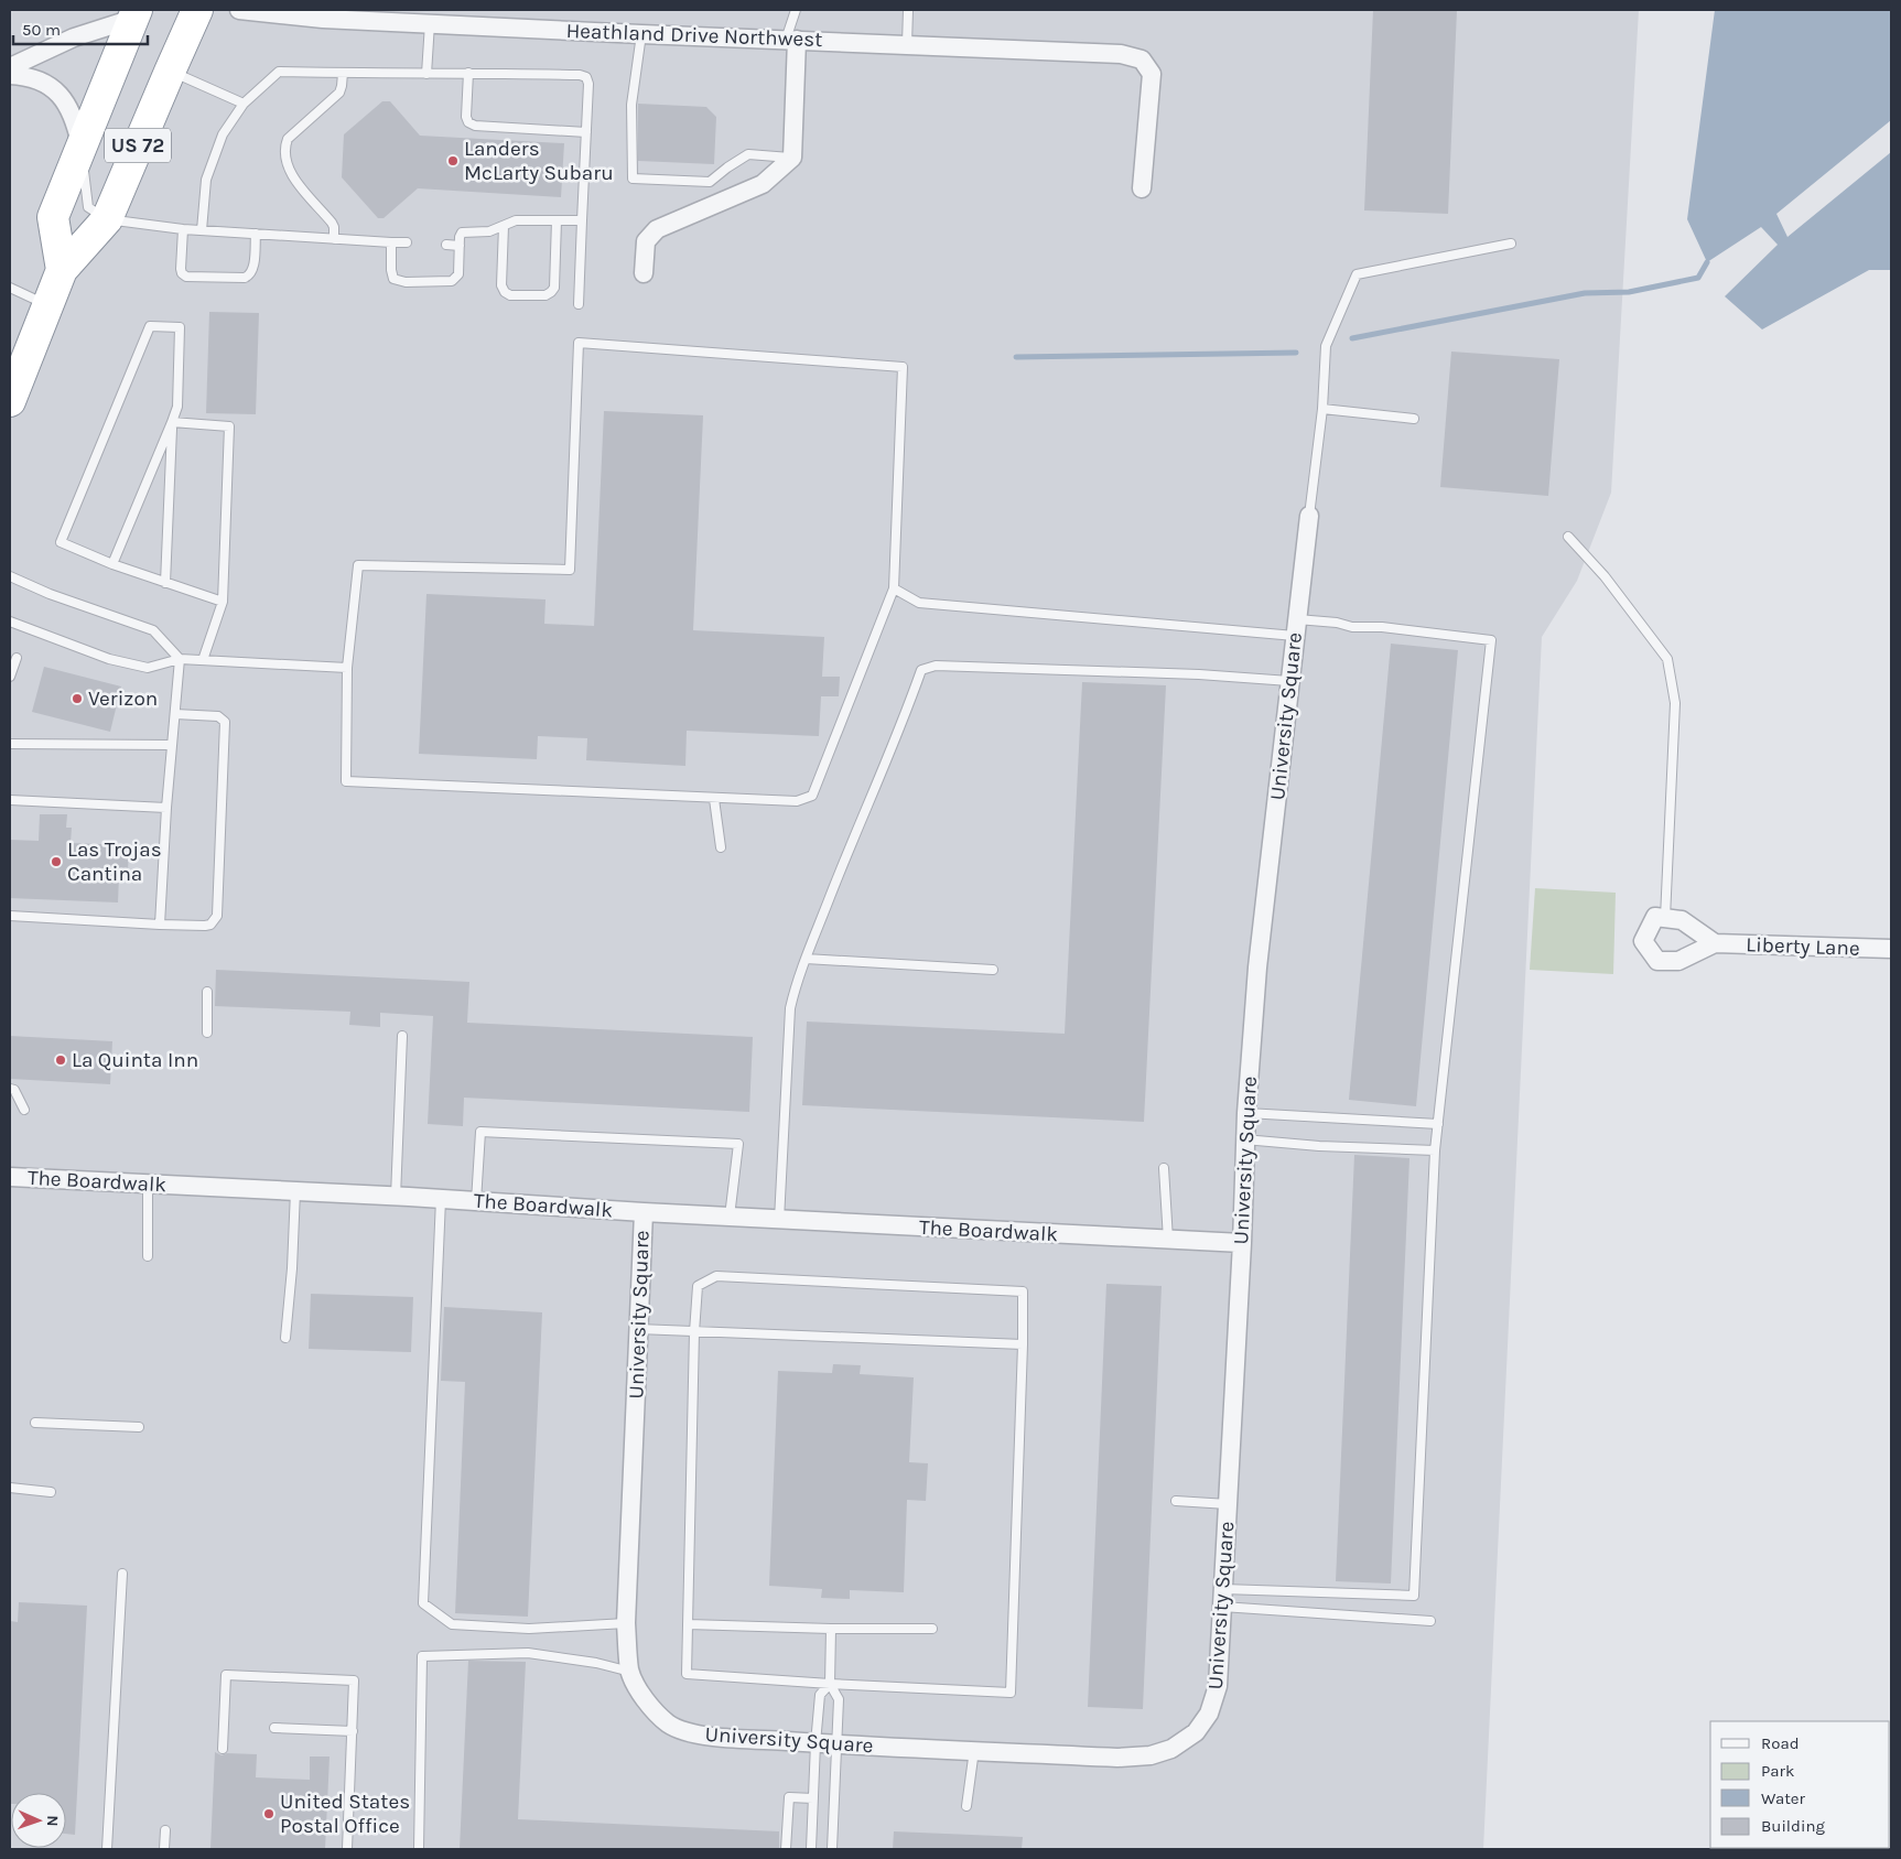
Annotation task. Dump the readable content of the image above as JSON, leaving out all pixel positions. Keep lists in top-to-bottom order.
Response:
{
  "streets": {
    "highway": ["US 72"],
    "street": [
      "Heathland Drive Northwest",
      "University Square",
      "Liberty Lane",
      "The Boardwalk"
    ]
  },
  "crossings": [
    ["University Square", "The Boardwalk"]
  ],
  "places": [
    "Landers McLarty Subaru",
    "Verizon",
    "Las Trojas Cantina",
    "La Quinta Inn",
    "United States Postal Office"
  ],
  "legend": [
    "Road",
    "Park",
    "Water",
    "Building"
  ],
  "scale_bar": "50 m",
  "north": "right"
}
